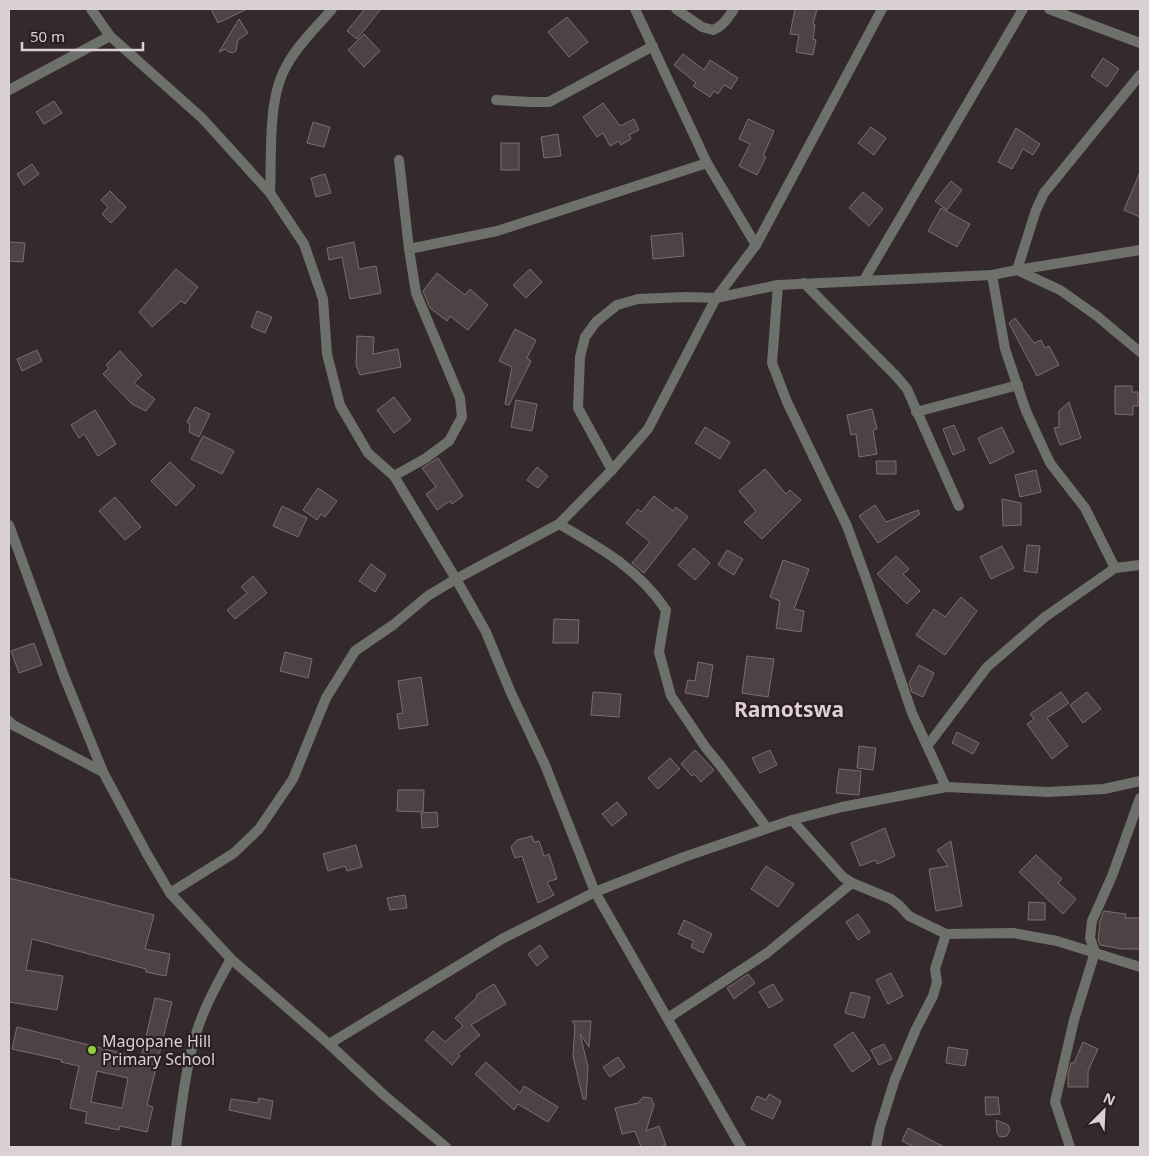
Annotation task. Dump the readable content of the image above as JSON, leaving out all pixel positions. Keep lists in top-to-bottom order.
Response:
{
  "districts": ["Ramotswa"],
  "places": ["Magopane Hill Primary School"],
  "scale_bar": "50 m",
  "north": "top right"
}
